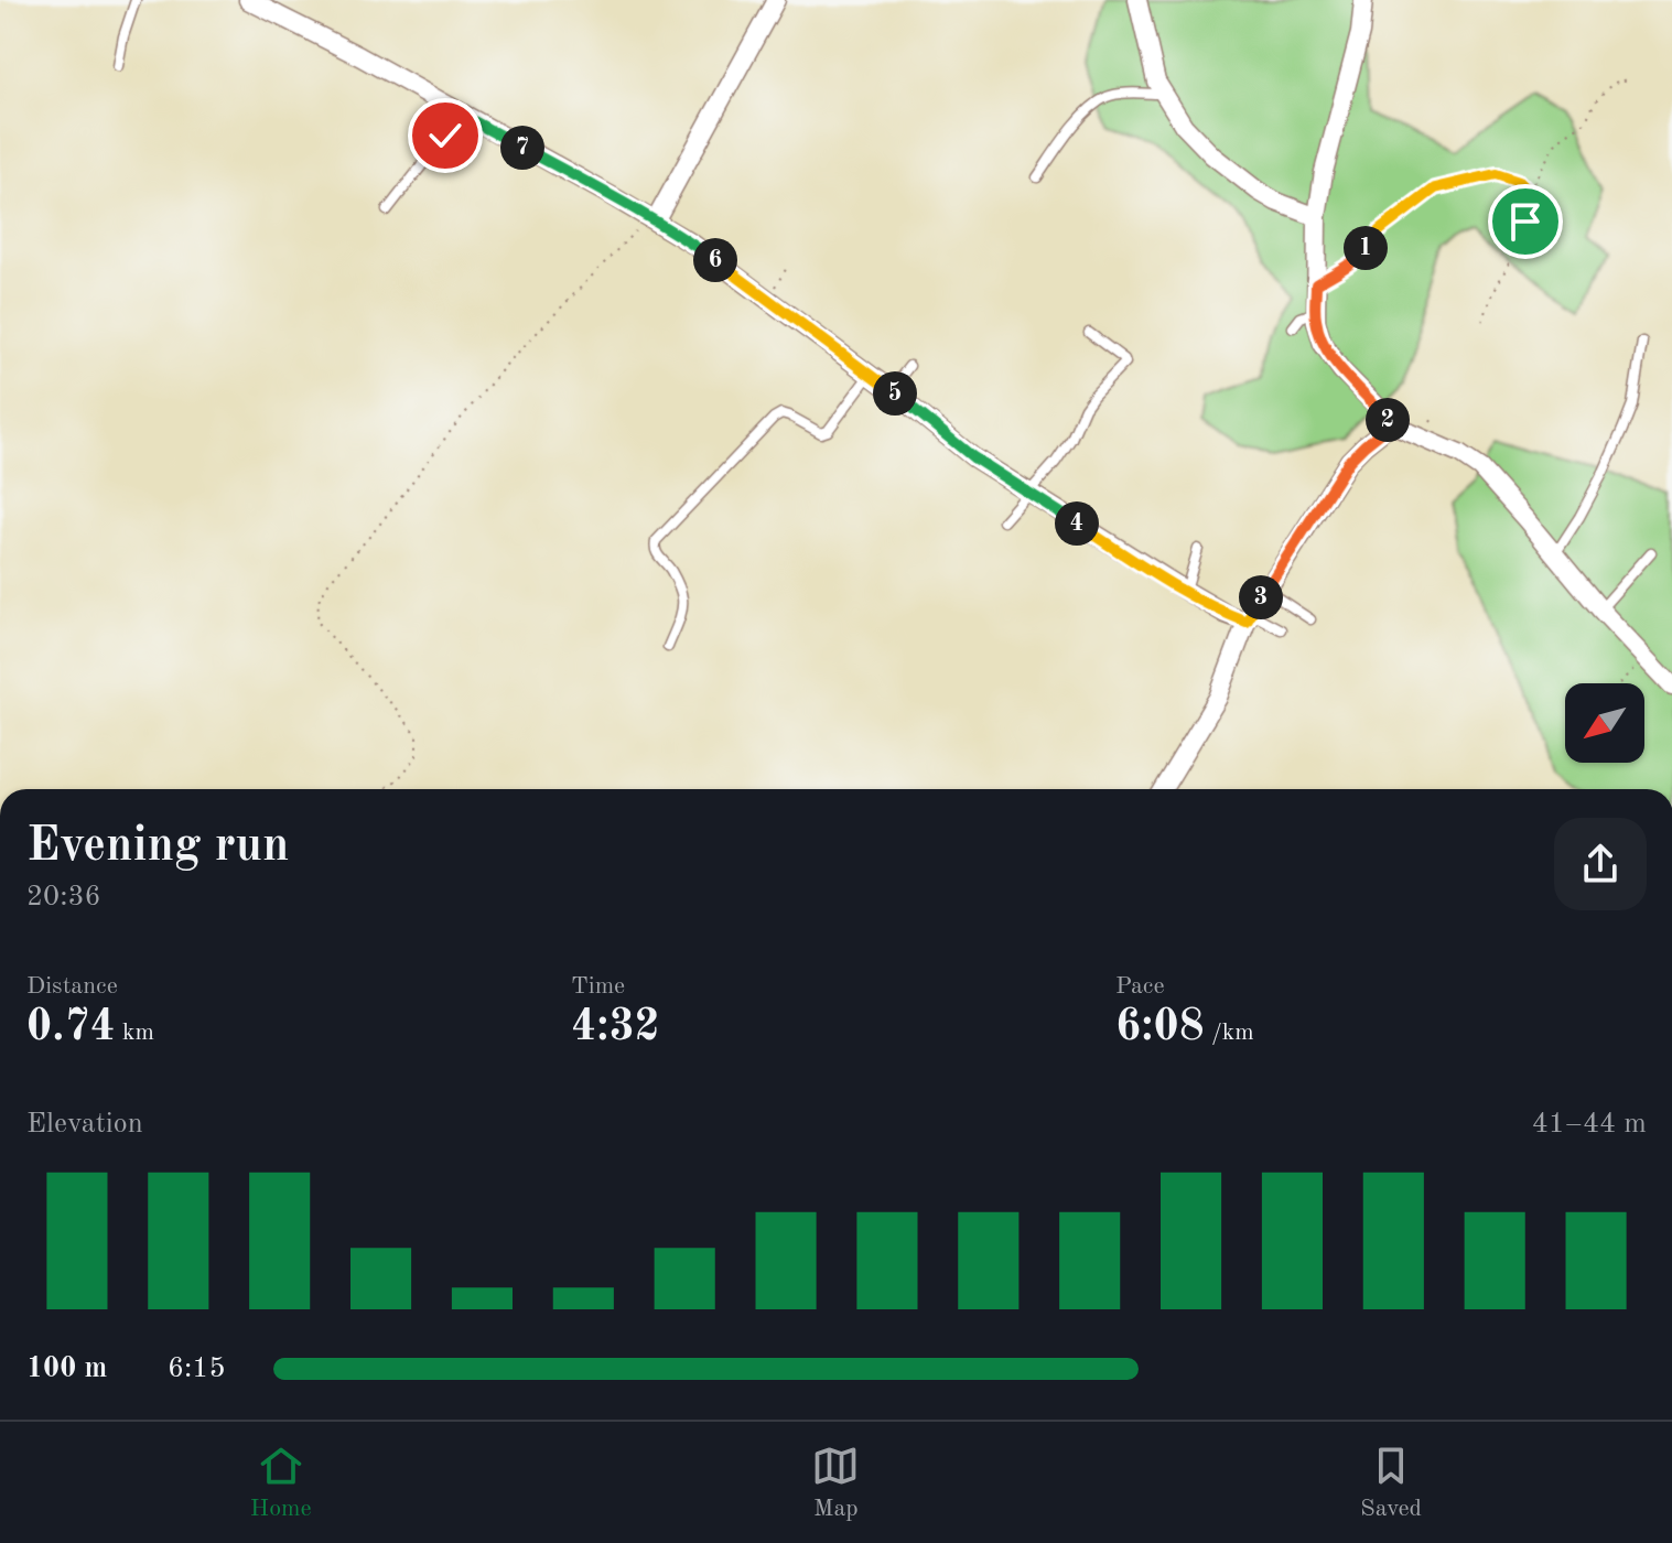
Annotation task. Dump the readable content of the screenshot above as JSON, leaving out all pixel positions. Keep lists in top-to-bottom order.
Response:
{
  "north": "bottom left",
  "page": {
    "pins": [
      "7",
      "1",
      "6",
      "5",
      "2",
      "4",
      "3"
    ],
    "heading": ["Evening run", "20:36"],
    "stats": [
      ["Distance", "0.74 km"],
      ["Time", "4:32"],
      ["Pace", "6:08 /km"]
    ],
    "chart": ["Elevation", "41–44 m"],
    "list": [
      {
        "name": "100 m",
        "note": "6:15"
      }
    ],
    "tabs": ["Home", "Map", "Saved"]
  }
}
